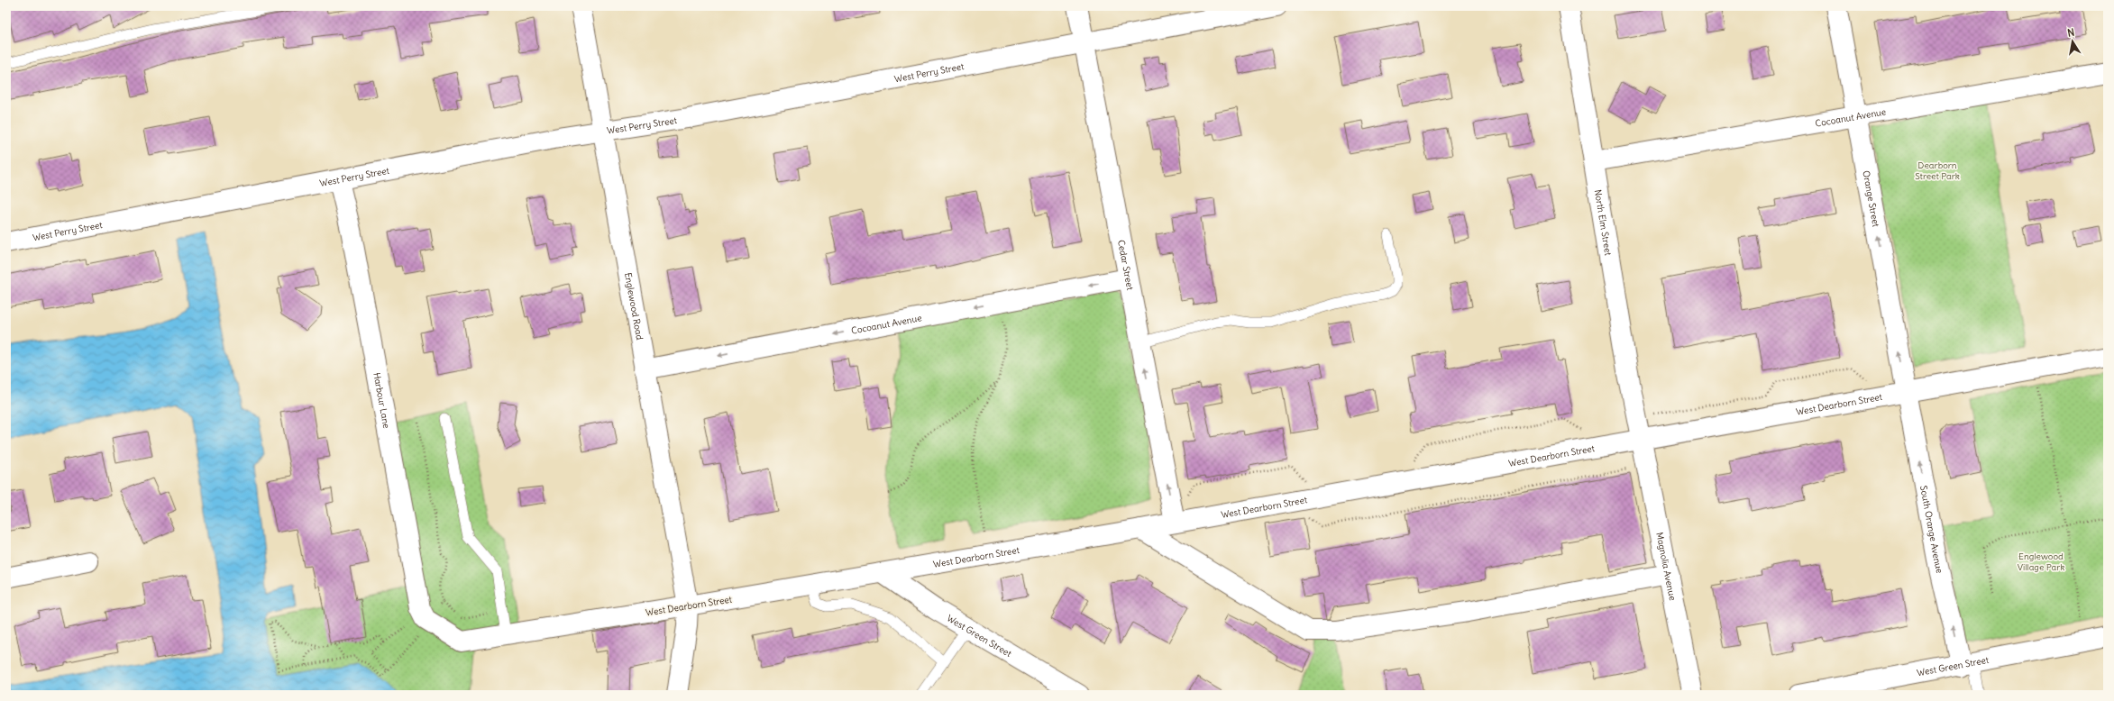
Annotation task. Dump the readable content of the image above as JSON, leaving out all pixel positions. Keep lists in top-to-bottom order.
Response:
{
  "streets": {
    "street": [
      "West Perry Street",
      "Cocoanut Avenue",
      "Orange Street",
      "North Elm Street",
      "Cedar Street",
      "Englewood Road",
      "Harbour Lane",
      "West Dearborn Street",
      "South Orange Avenue",
      "Magnolia Avenue",
      "West Green Street"
    ]
  },
  "crossings": [
    ["West Perry Street", "Cedar Street"],
    ["West Perry Street", "Englewood Road"],
    ["West Perry Street", "Harbour Lane"],
    ["Cocoanut Avenue", "Orange Street"],
    ["Cocoanut Avenue", "North Elm Street"],
    ["Cocoanut Avenue", "Cedar Street"],
    ["Cocoanut Avenue", "Englewood Road"],
    ["Orange Street", "West Dearborn Street"],
    ["Orange Street", "South Orange Avenue"],
    ["North Elm Street", "West Dearborn Street"],
    ["North Elm Street", "Magnolia Avenue"],
    ["Cedar Street", "West Dearborn Street"],
    ["Englewood Road", "West Dearborn Street"],
    ["Harbour Lane", "West Dearborn Street"],
    ["West Dearborn Street", "South Orange Avenue"],
    ["West Dearborn Street", "Magnolia Avenue"],
    ["West Dearborn Street", "West Green Street"],
    ["South Orange Avenue", "West Green Street"]
  ],
  "one_way": ["Cocoanut Avenue", "Orange Street", "South Orange Avenue"],
  "parks": ["Dearborn Street Park", "Englewood Village Park"],
  "north": "top"
}
